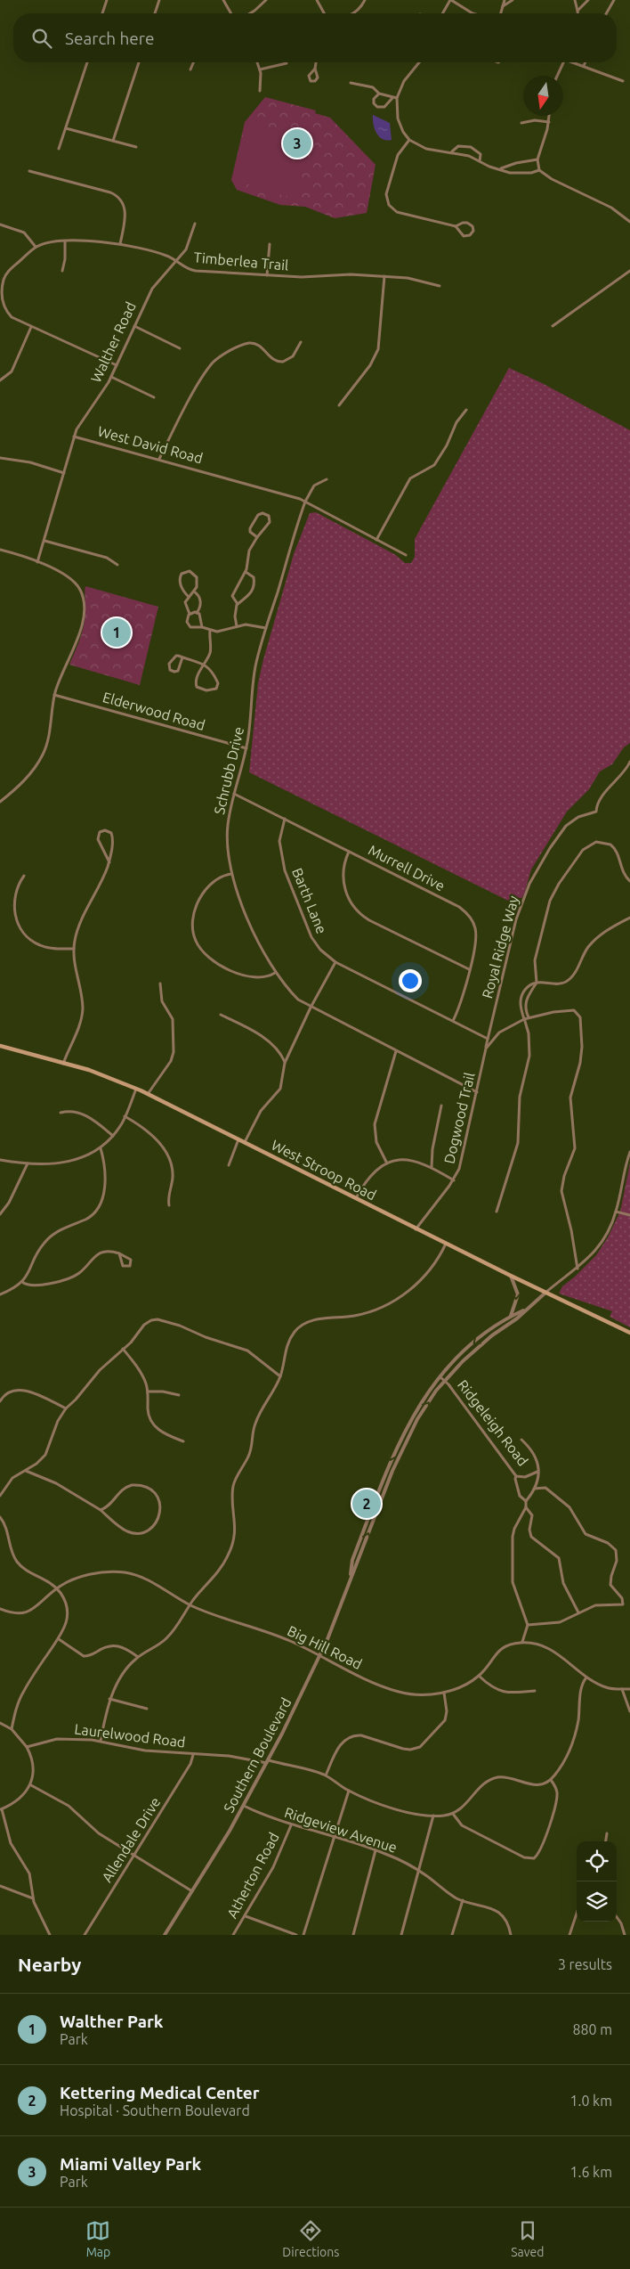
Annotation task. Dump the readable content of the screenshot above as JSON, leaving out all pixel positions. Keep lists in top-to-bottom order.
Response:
{
  "streets": {
    "main road": ["West Stroop Road"],
    "street": [
      "Timberlea Trail",
      "Walther Road",
      "West David Road",
      "Elderwood Road",
      "Schrubb Drive",
      "Murrell Drive",
      "Barth Lane",
      "Royal Ridge Way",
      "Dogwood Trail",
      "Ridgeleigh Road",
      "Big Hill Road",
      "Laurelwood Road",
      "Southern Boulevard",
      "Ridgeview Avenue",
      "Allendale Drive",
      "Atherton Road"
    ]
  },
  "crossings": [
    ["Timberlea Trail", "Walther Road"],
    ["Walther Road", "West David Road"],
    ["West David Road", "Schrubb Drive"],
    ["Elderwood Road", "Schrubb Drive"],
    ["Schrubb Drive", "Murrell Drive"],
    ["Schrubb Drive", "Dogwood Trail"],
    ["Murrell Drive", "Barth Lane"],
    ["Barth Lane", "Royal Ridge Way"],
    ["Dogwood Trail", "West Stroop Road"],
    ["West Stroop Road", "Southern Boulevard"],
    ["Ridgeleigh Road", "Southern Boulevard"],
    ["Big Hill Road", "Southern Boulevard"],
    ["Laurelwood Road", "Southern Boulevard"],
    ["Laurelwood Road", "Allendale Drive"],
    ["Southern Boulevard", "Ridgeview Avenue"],
    ["Ridgeview Avenue", "Atherton Road"]
  ],
  "north": "bottom",
  "page": {
    "search": "Search here",
    "pins": ["3", "1", "2"],
    "heading": ["Nearby", "3 results"],
    "list": [
      {
        "mark": "1",
        "name": "Walther Park",
        "note": "Park",
        "value": "880 m"
      },
      {
        "mark": "2",
        "name": "Kettering Medical Center",
        "note": "Hospital · Southern Boulevard",
        "value": "1.0 km"
      },
      {
        "mark": "3",
        "name": "Miami Valley Park",
        "note": "Park",
        "value": "1.6 km"
      }
    ],
    "nav": ["Map", "Directions", "Saved"]
  }
}
